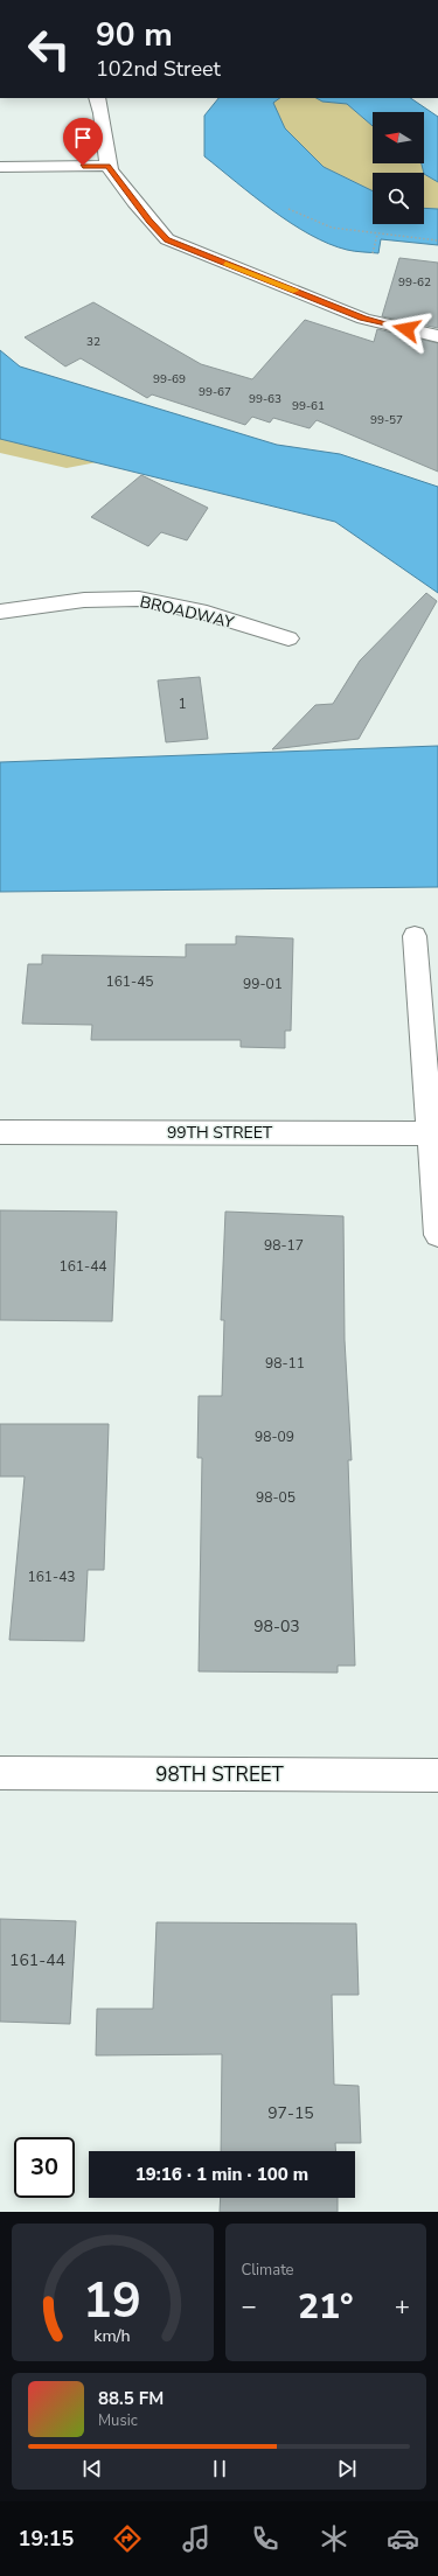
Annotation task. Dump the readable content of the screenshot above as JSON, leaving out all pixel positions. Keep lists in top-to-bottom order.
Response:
{
  "streets": {
    "street": ["BROADWAY", "99TH STREET", "98TH STREET"]
  },
  "house_numbers": [
    "99-62",
    "32",
    "99-69",
    "99-67",
    "99-63",
    "99-61",
    "99-57",
    "1",
    "161-45",
    "99-01",
    "98-17",
    "161-44",
    "98-11",
    "98-09",
    "98-05",
    "161-43",
    "98-03",
    "161-44",
    "97-15"
  ],
  "north": "left",
  "page": {
    "turn": ["90 m", "102nd Street"],
    "limit": "30",
    "trip": "19:16 · 1 min · 100 m",
    "tile": "Climate",
    "heat": ["−", "21°", "+"],
    "song": ["88.5 FM", "Music"],
    "tabs": "19:15",
    "gauge": ["19", "km/h"]
  }
}
